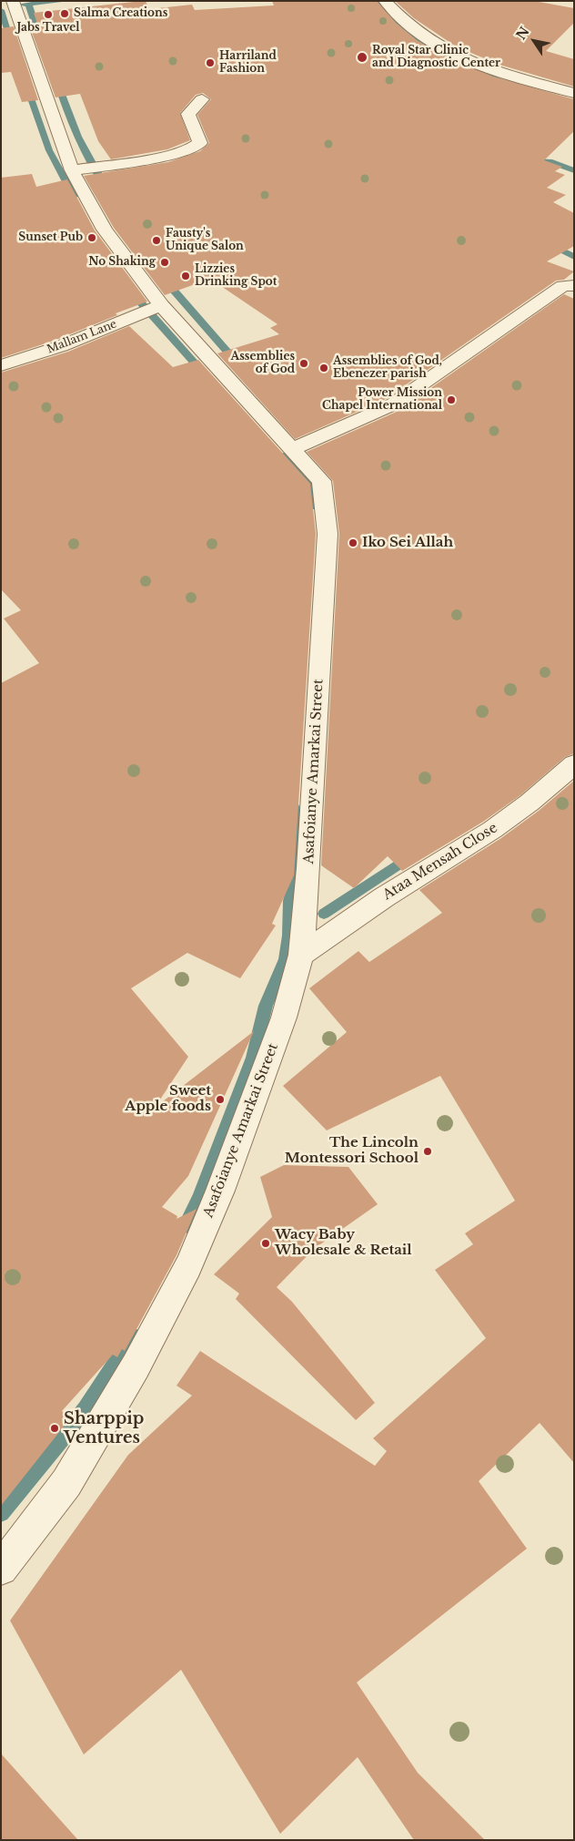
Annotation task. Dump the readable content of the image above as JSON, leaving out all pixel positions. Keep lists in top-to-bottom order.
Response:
{
  "streets": {
    "street": ["Mallam Lane", "Asafoianye Amarkai Street", "Ataa Mensah Close"]
  },
  "crossings": [
    ["Mallam Lane", "Asafoianye Amarkai Street"],
    ["Asafoianye Amarkai Street", "Ataa Mensah Close"]
  ],
  "places": [
    "Salma Creations",
    "Jabs Travel",
    "Royal Star Clinic and Diagnostic Center",
    "Harriland Fashion",
    "Sunset Pub",
    "Fausty's Unique Salon",
    "No Shaking",
    "Lizzies Drinking Spot",
    "Assemblies of God",
    "Assemblies of God, Ebenezer parish",
    "Power Mission Chapel International",
    "Iko Sei Allah",
    "Sweet Apple foods",
    "The Lincoln Montessori School",
    "Wacy Baby Wholesale & Retail",
    "Sharppip Ventures"
  ],
  "north": "top left"
}
